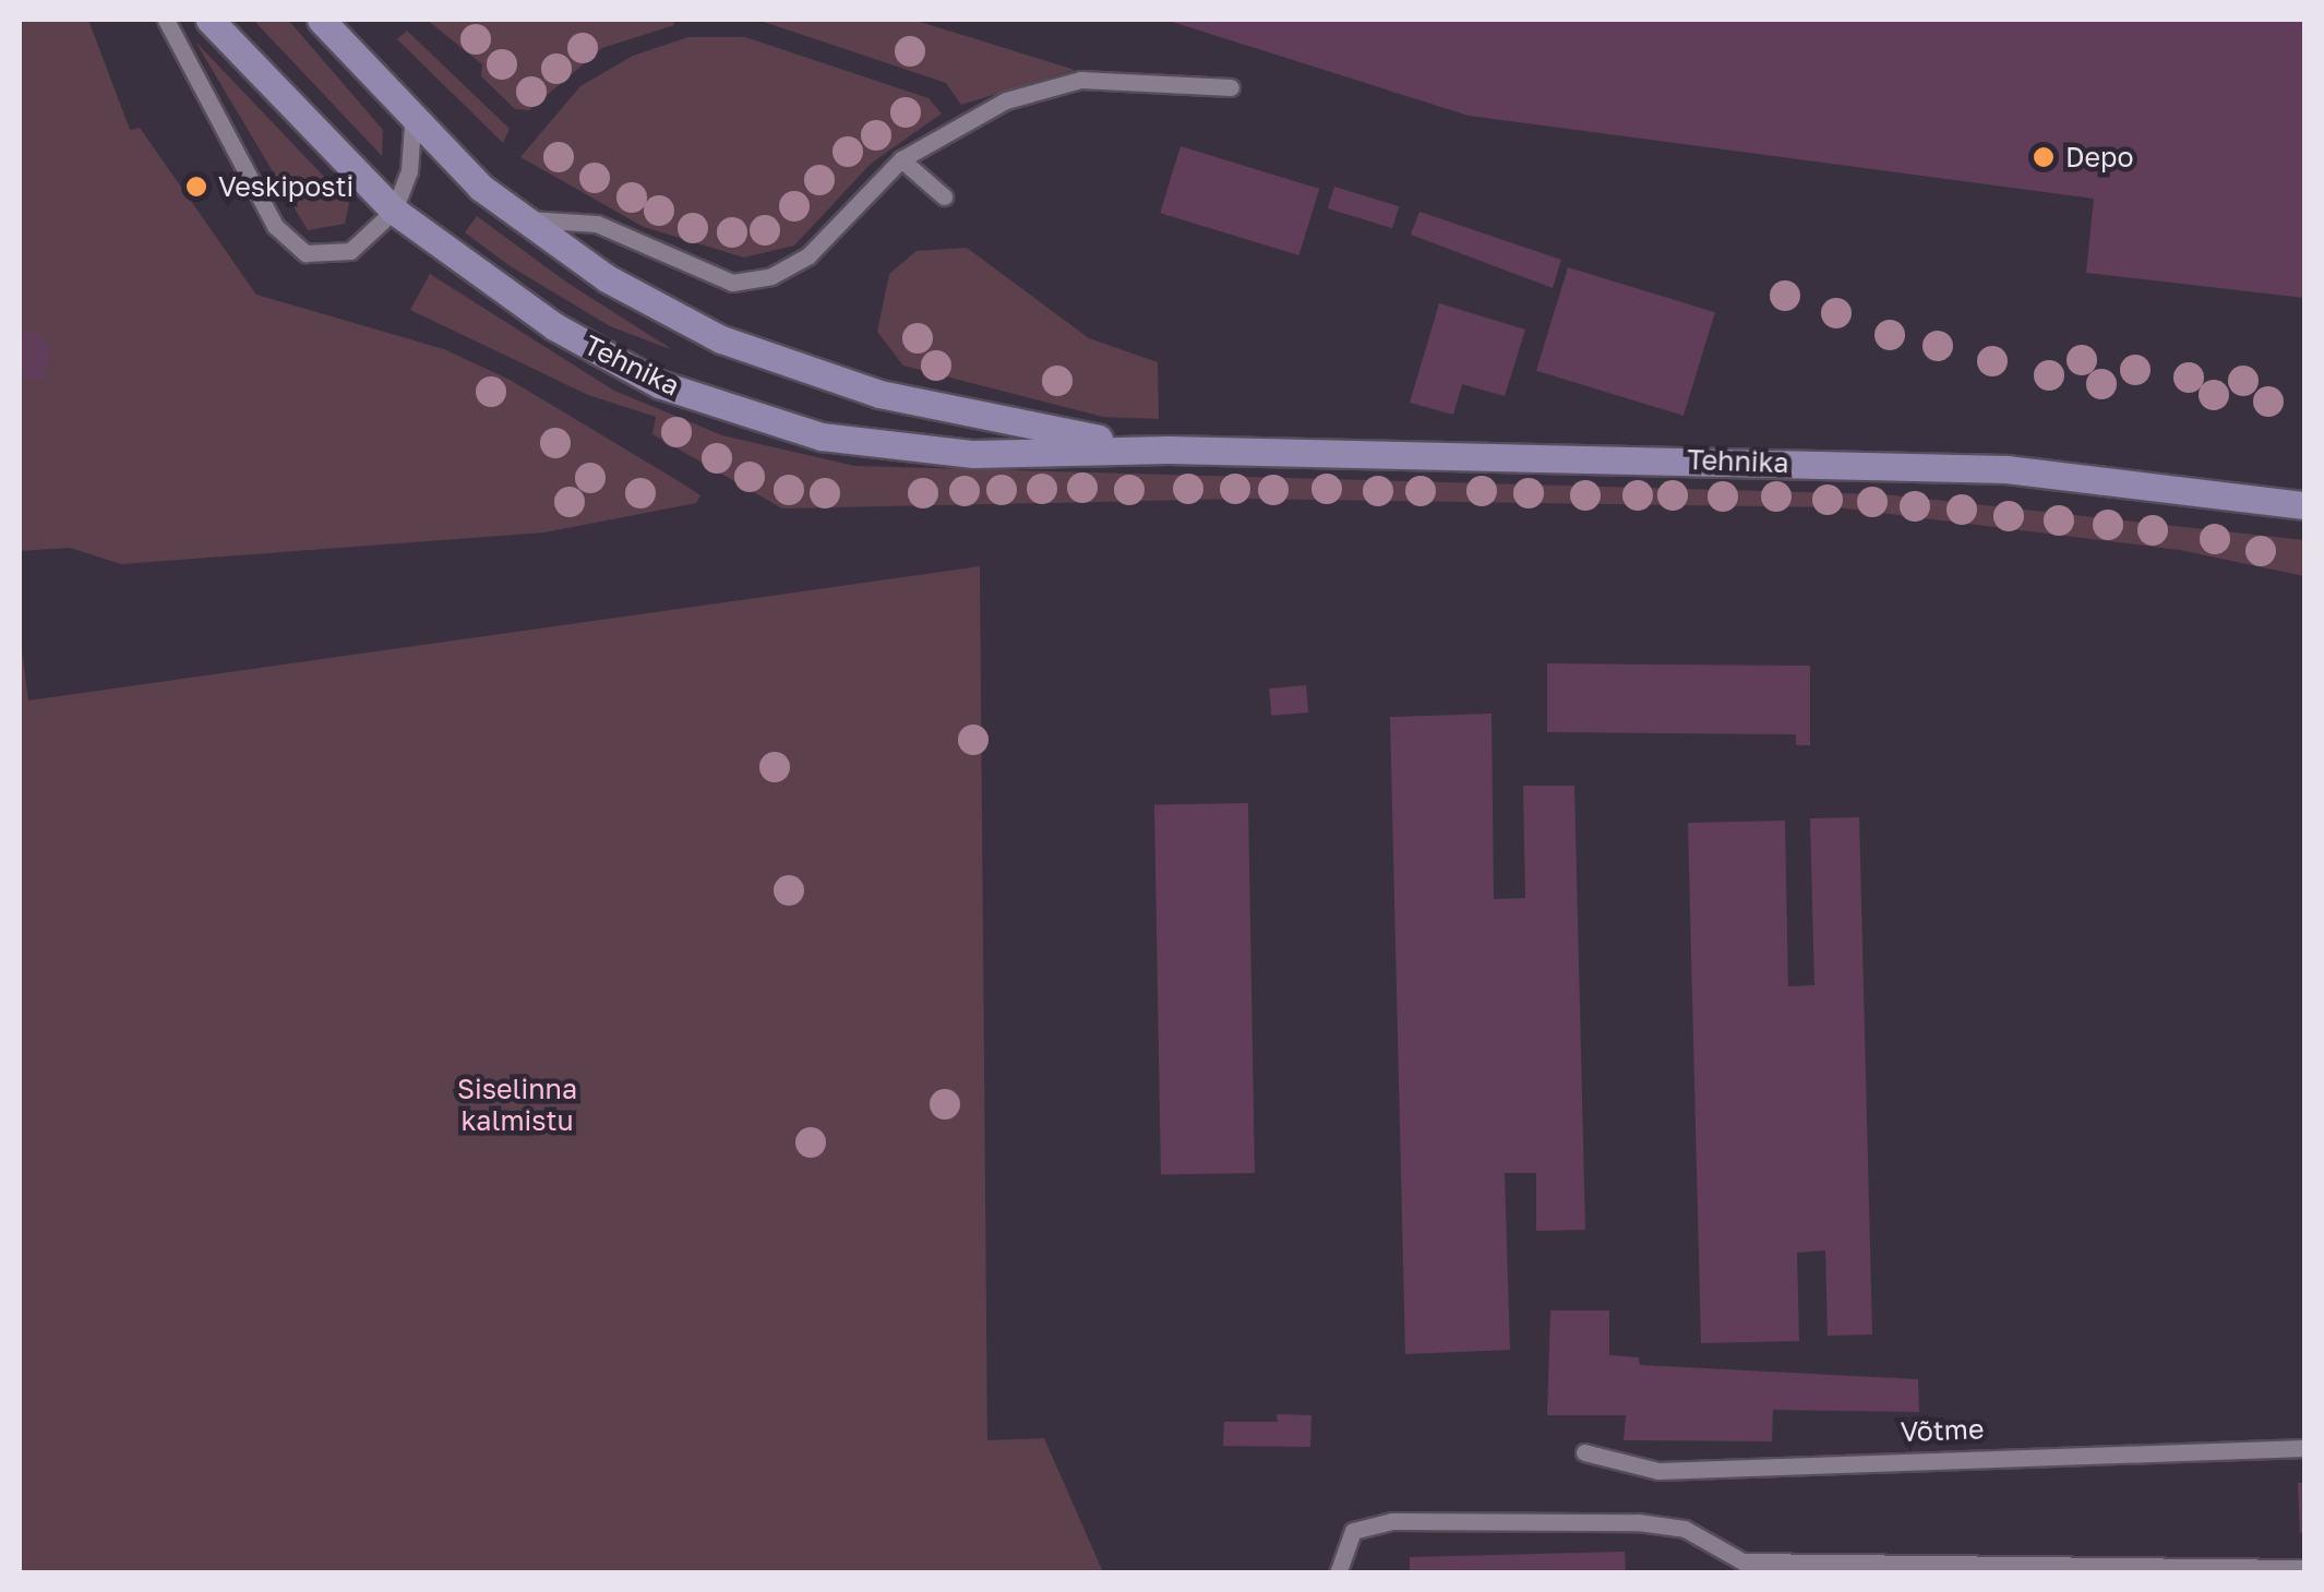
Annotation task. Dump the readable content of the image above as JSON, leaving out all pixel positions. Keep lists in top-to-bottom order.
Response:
{
  "streets": {
    "main road": ["Tehnika"],
    "lane": ["Võtme"]
  },
  "parks": ["Siselinna kalmistu"],
  "places": ["Depo", "Veskiposti"]
}
